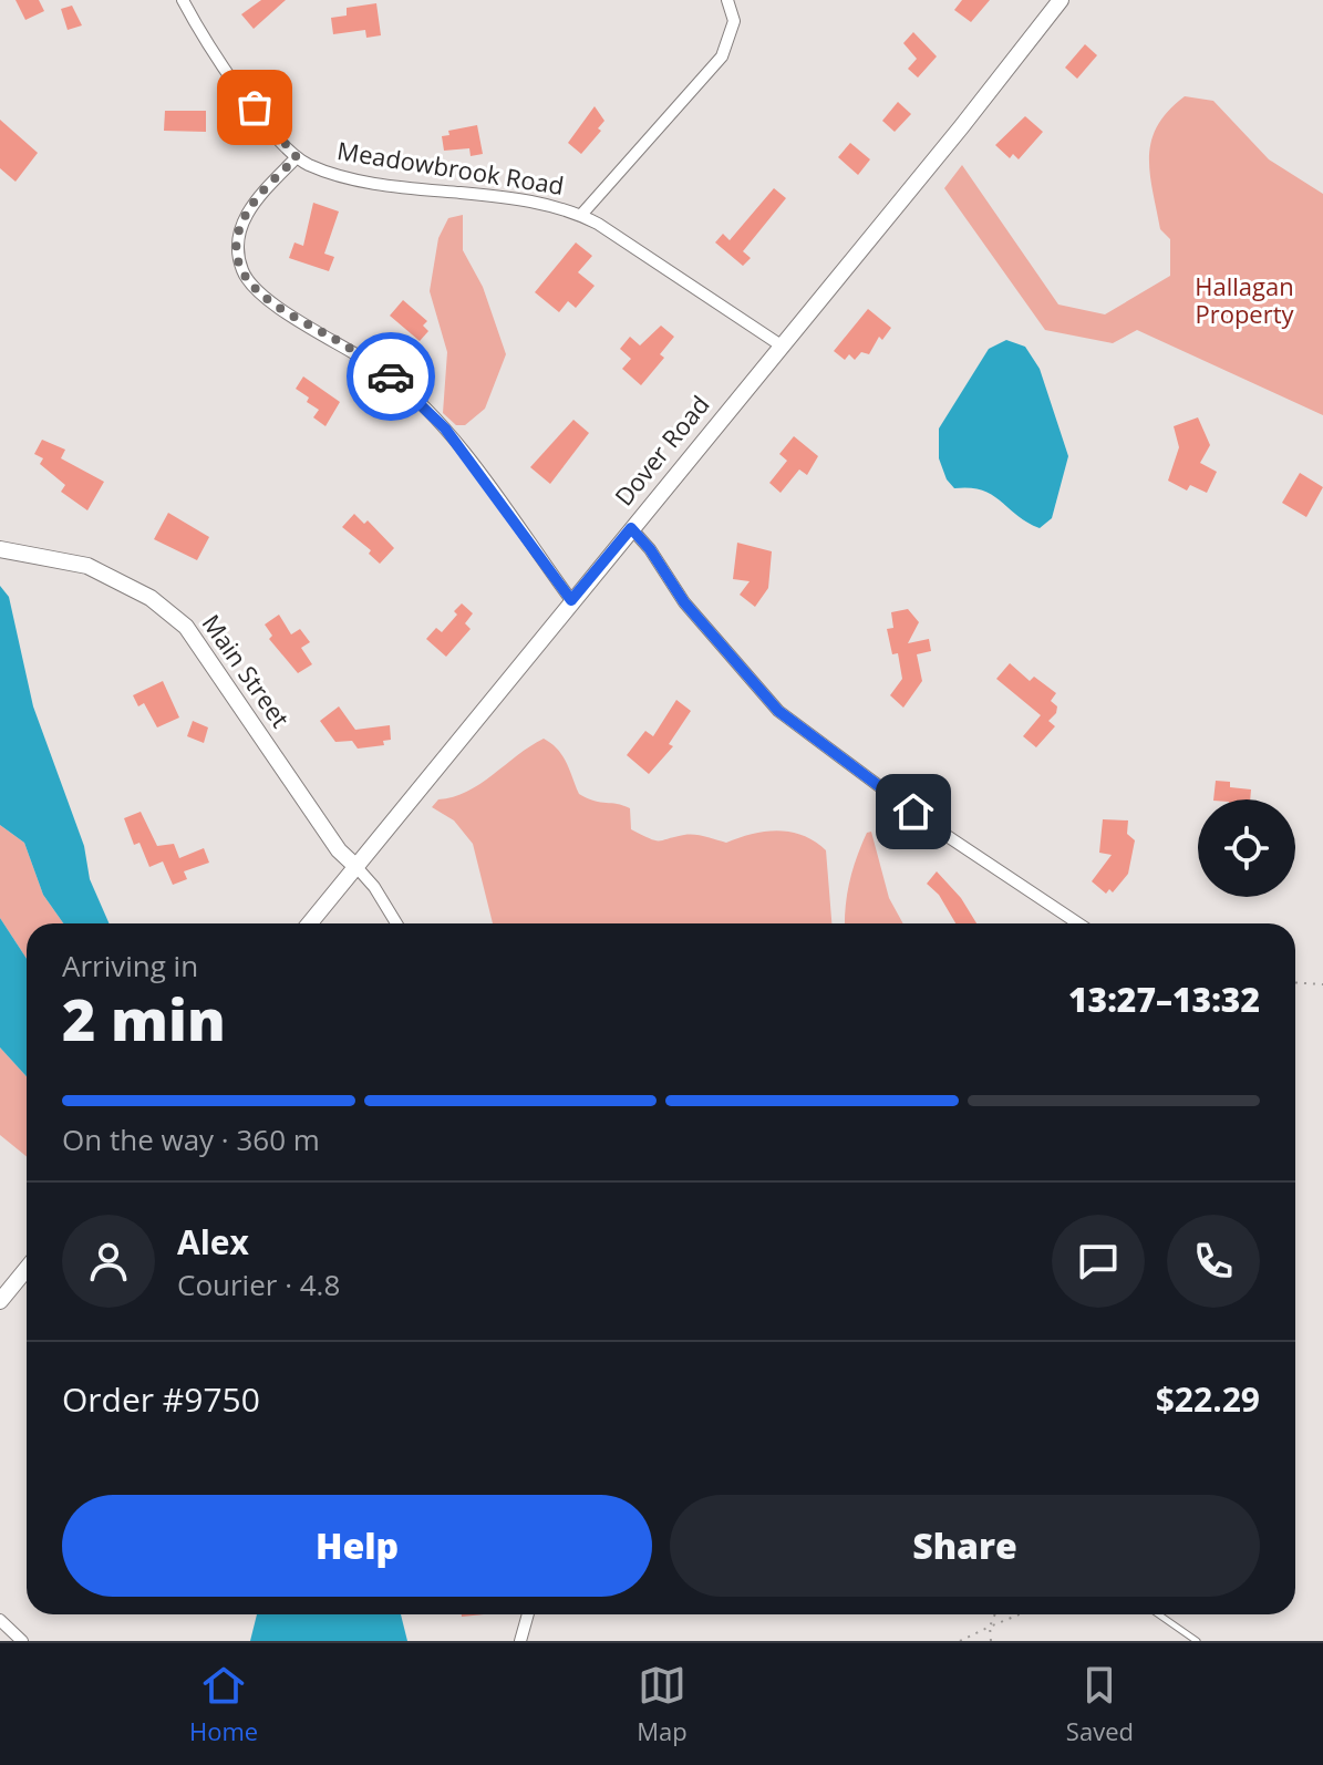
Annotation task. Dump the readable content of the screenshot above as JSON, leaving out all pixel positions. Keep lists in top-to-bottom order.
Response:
{
  "streets": {
    "street": ["Meadowbrook Road", "Dover Road", "Main Street"]
  },
  "crossings": [
    ["Meadowbrook Road", "Dover Road"],
    ["Dover Road", "Main Street"]
  ],
  "parks": ["Hallagan Property"],
  "page": {
    "heading": ["2 min", "Arriving in", "13:27–13:32"],
    "panel": [
      "Alex",
      "Courier · 4.8",
      "Order #9750",
      "$22.29"
    ],
    "bar": "On the way · 360 m",
    "buttons": ["Help", "Share"],
    "tabs": ["Home", "Map", "Saved"]
  }
}
